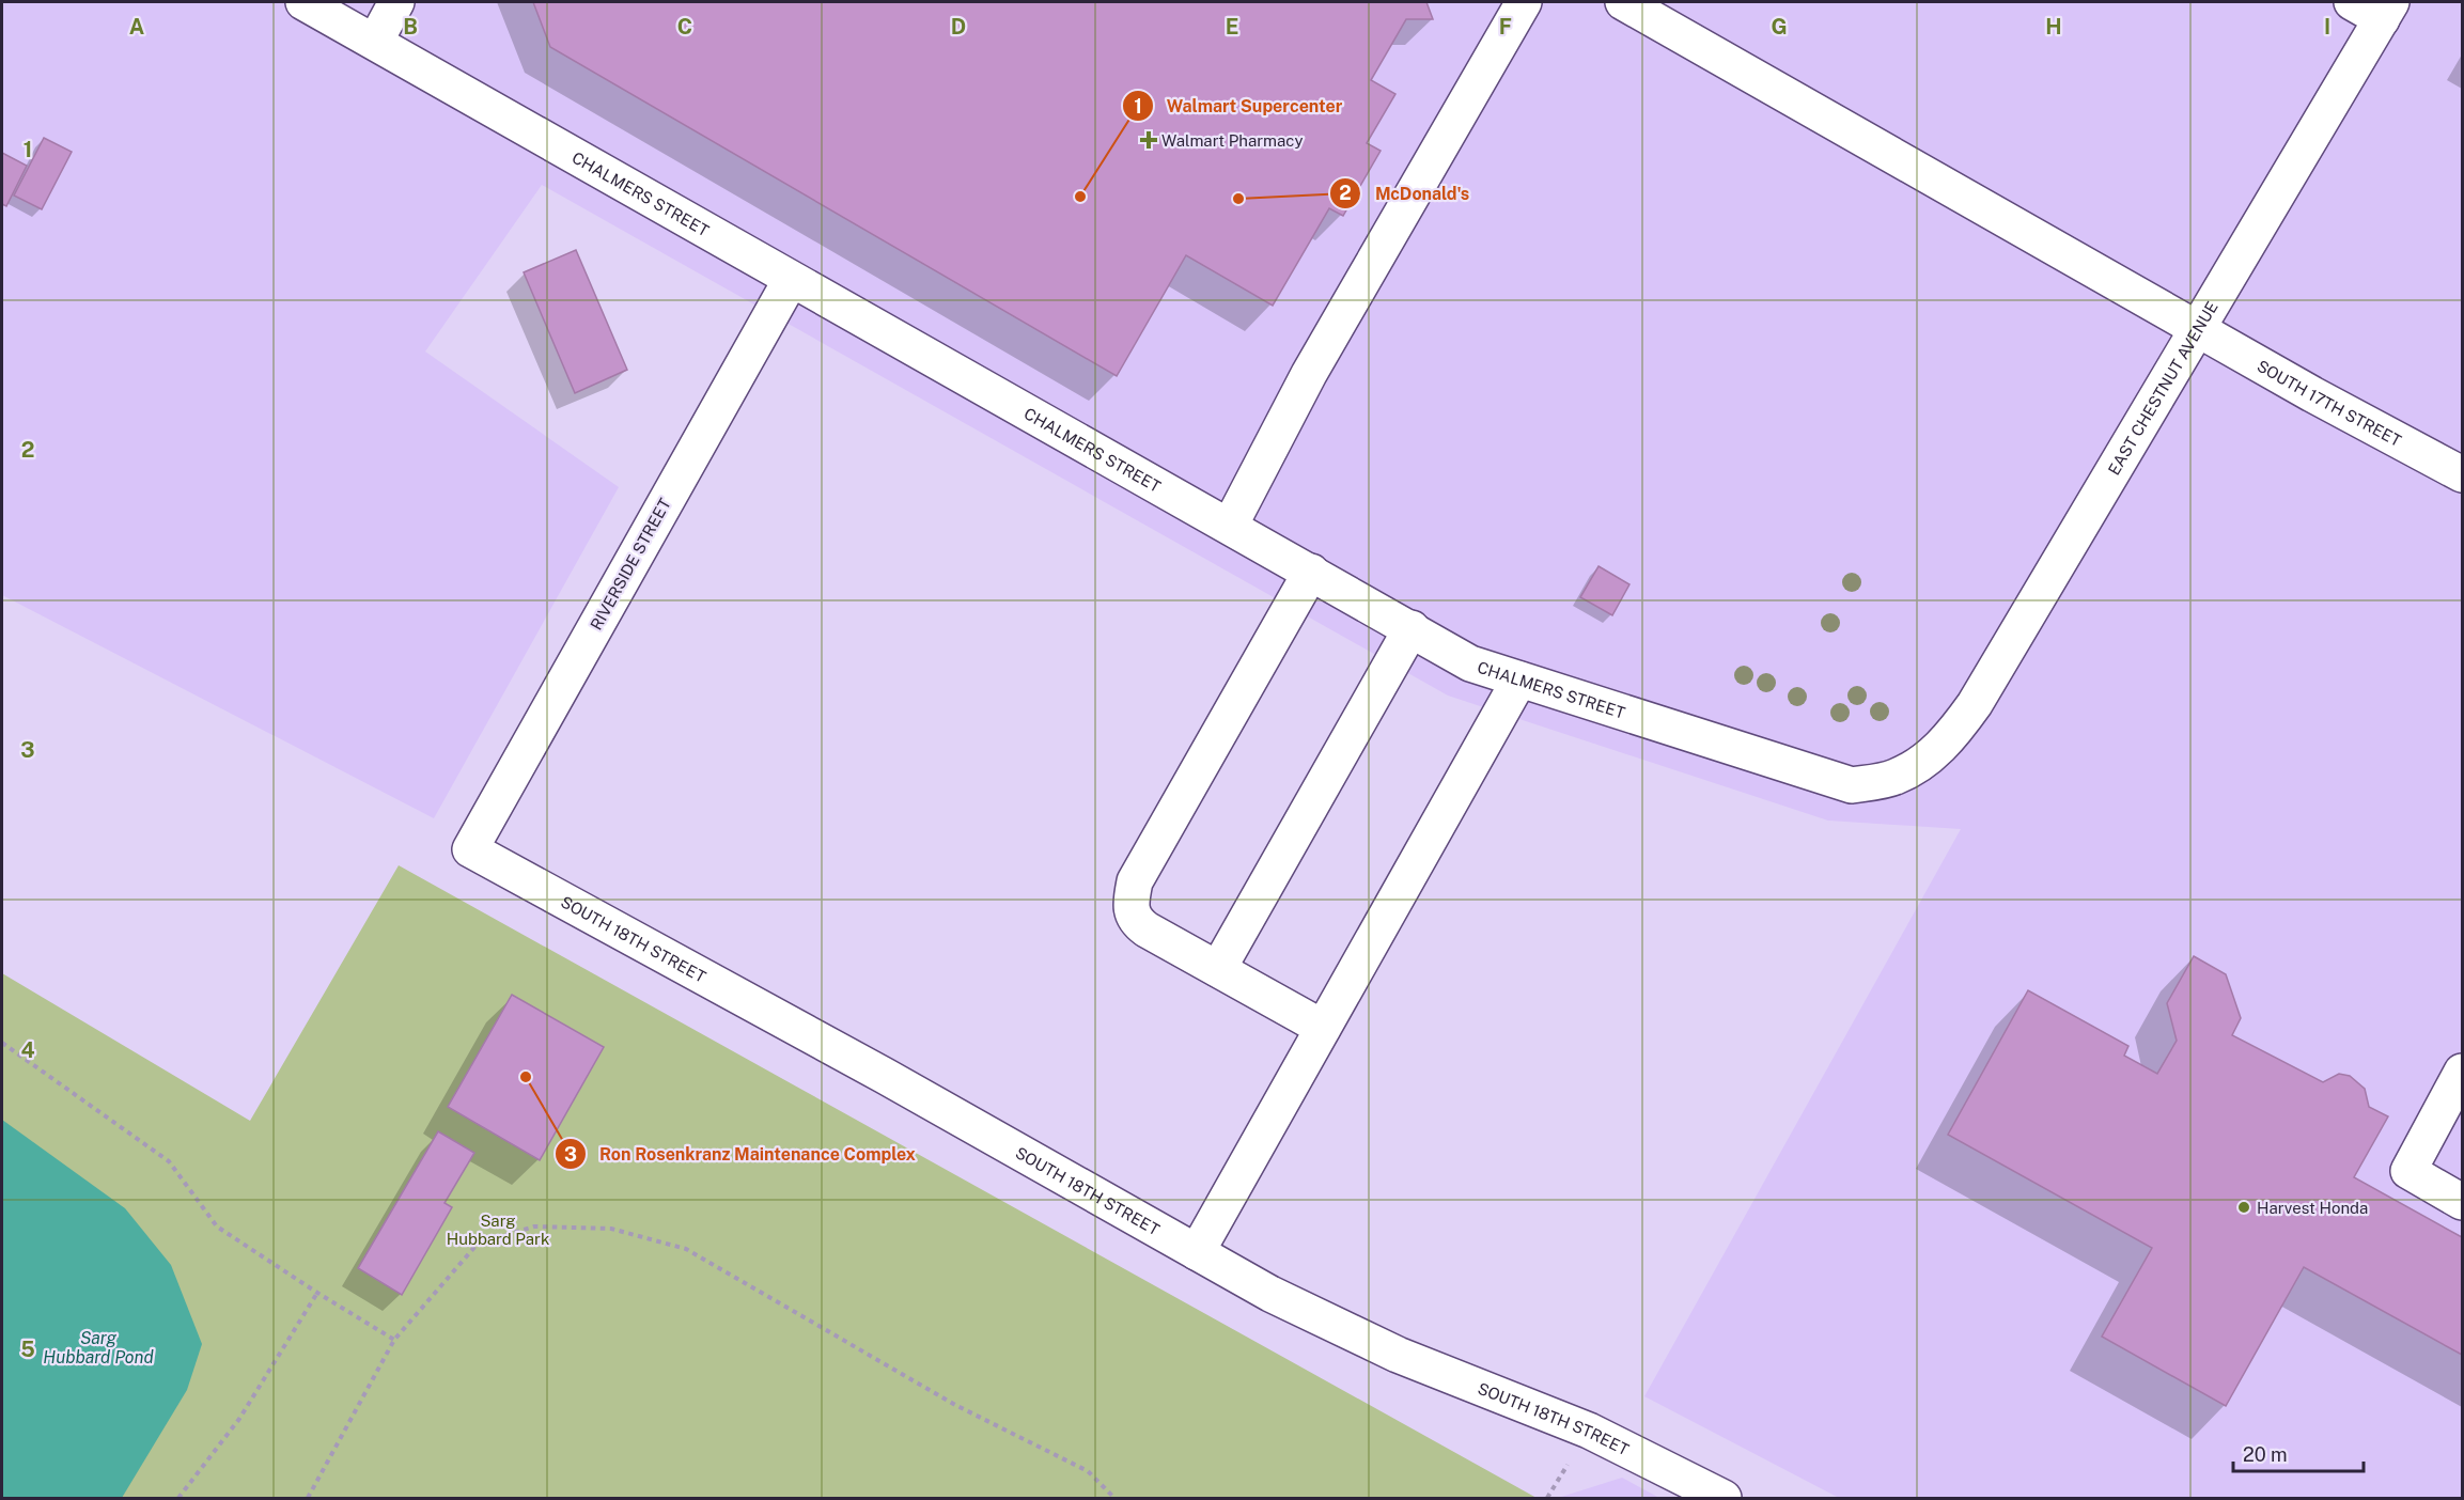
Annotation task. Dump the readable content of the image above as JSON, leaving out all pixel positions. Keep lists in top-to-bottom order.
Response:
{
  "streets": {
    "street": [
      "CHALMERS STREET",
      "EAST CHESTNUT AVENUE",
      "SOUTH 17TH STREET",
      "RIVERSIDE STREET",
      "SOUTH 18TH STREET"
    ]
  },
  "crossings": [
    ["CHALMERS STREET", "EAST CHESTNUT AVENUE"],
    ["CHALMERS STREET", "RIVERSIDE STREET"],
    ["EAST CHESTNUT AVENUE", "SOUTH 17TH STREET"],
    ["RIVERSIDE STREET", "SOUTH 18TH STREET"]
  ],
  "water": ["Sarg Hubbard Pond"],
  "parks": ["Sarg Hubbard Park"],
  "places": {
    "health": ["Walmart Pharmacy"],
    "other": [
      "Walmart Supercenter",
      "McDonald's",
      "Ron Rosenkranz Maintenance Complex",
      "Harvest Honda"
    ]
  },
  "scale_bar": "20 m",
  "grid": {
    "columns": [
      "A",
      "B",
      "C",
      "D",
      "E",
      "F",
      "G",
      "H",
      "I"
    ],
    "rows": [
      "1",
      "2",
      "3",
      "4",
      "5"
    ]
  }
}
